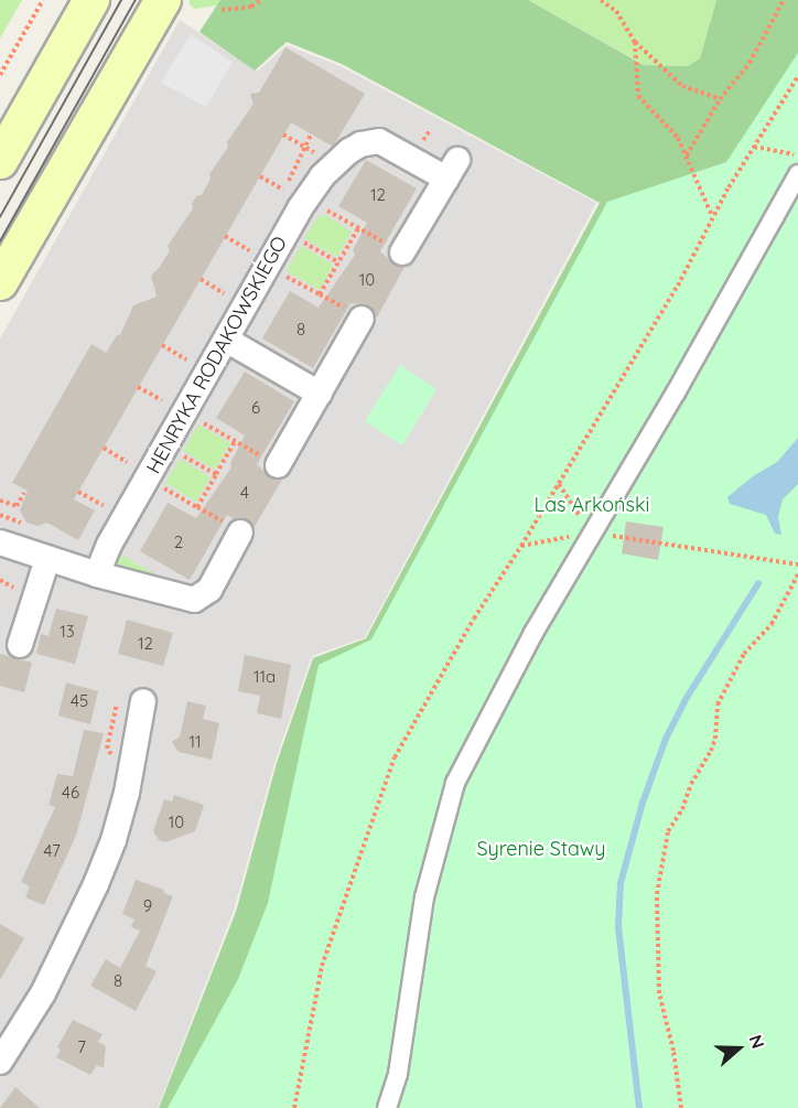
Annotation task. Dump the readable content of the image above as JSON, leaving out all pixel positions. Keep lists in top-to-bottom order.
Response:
{
  "streets": {
    "street": ["HENRYKA RODAKOWSKIEGO"]
  },
  "parks": ["Las Arkoński", "Syrenie Stawy"],
  "house_numbers": [
    "12",
    "10",
    "8",
    "6",
    "4",
    "2",
    "13",
    "12",
    "11a",
    "45",
    "11",
    "46",
    "10",
    "47",
    "9",
    "8",
    "7"
  ],
  "north": "right"
}
